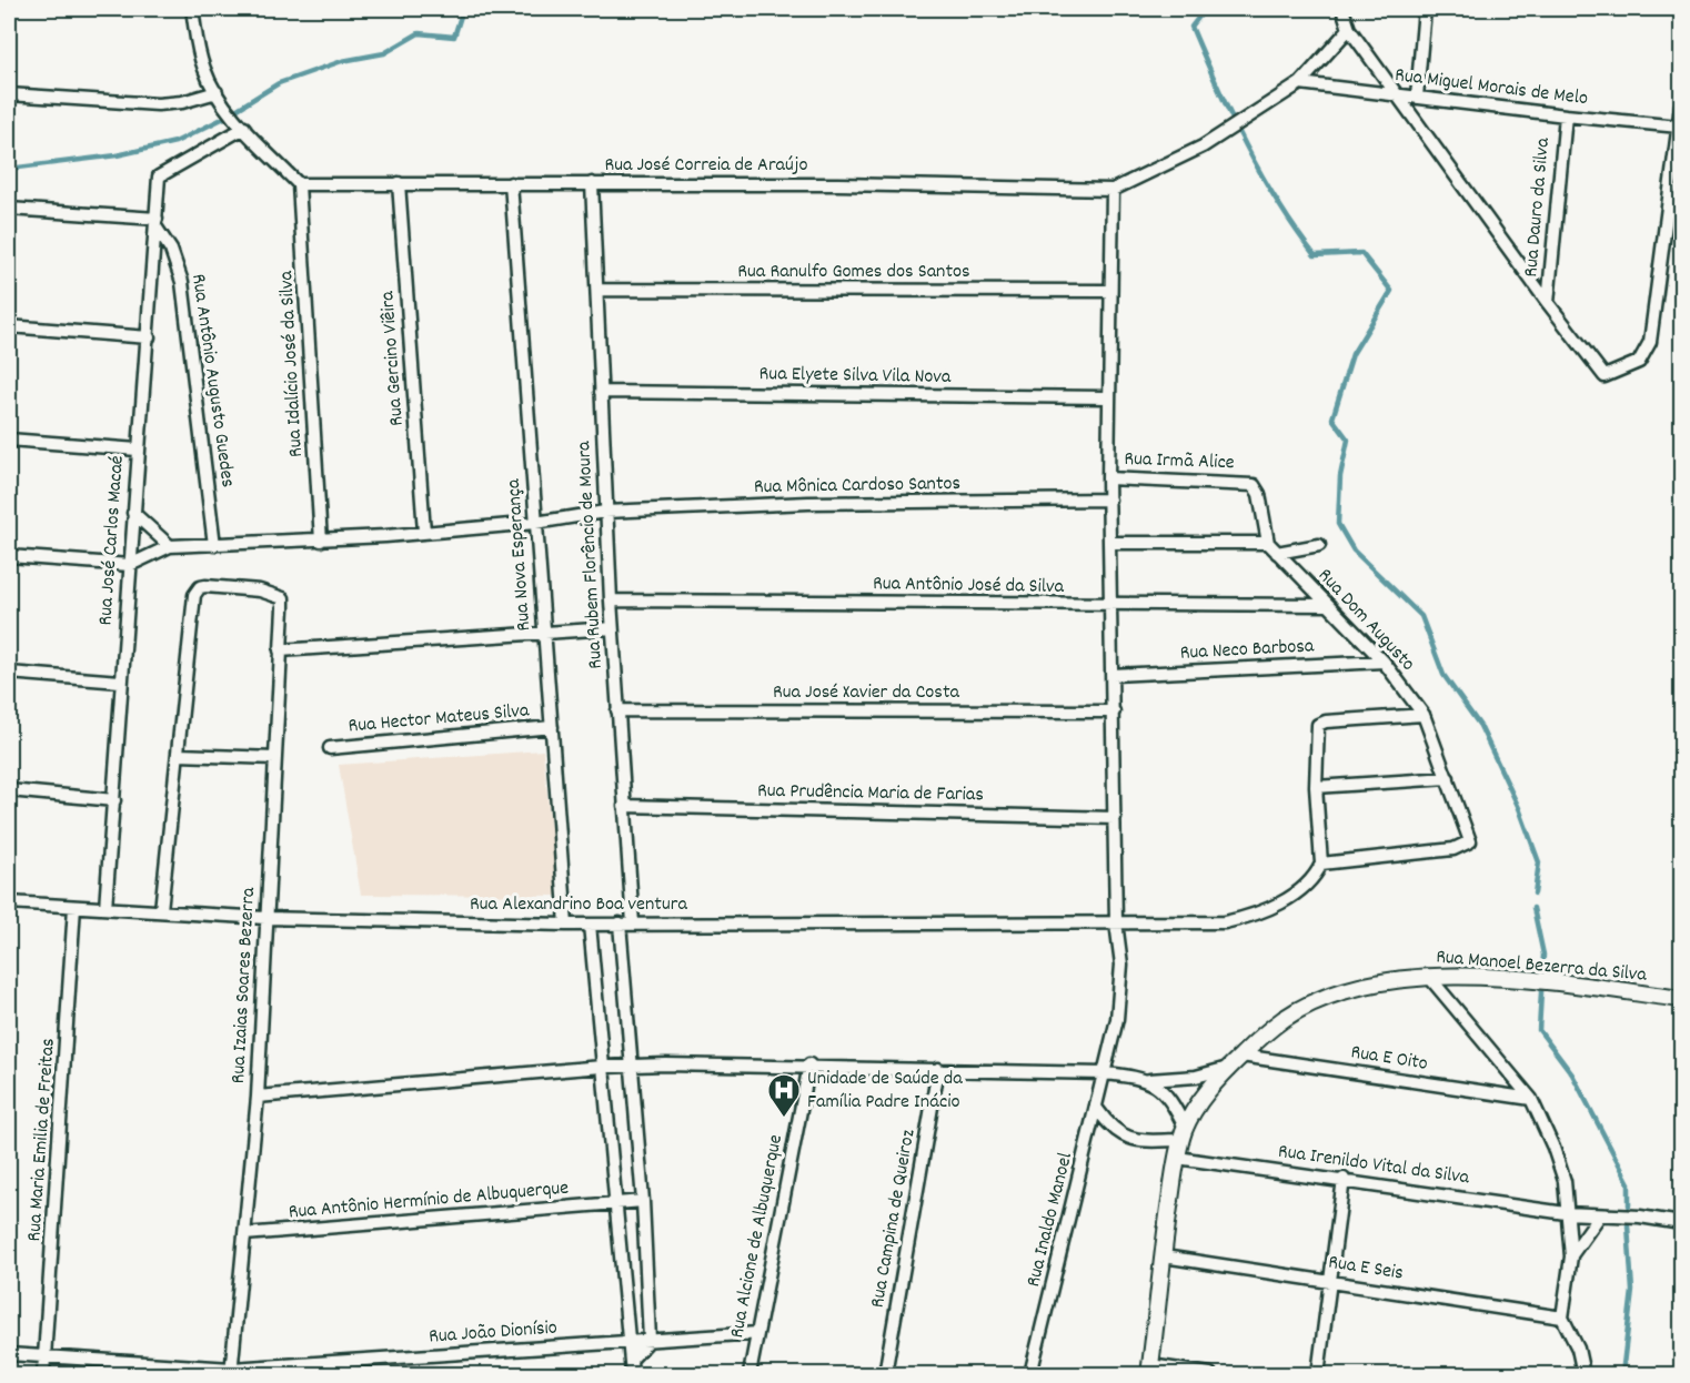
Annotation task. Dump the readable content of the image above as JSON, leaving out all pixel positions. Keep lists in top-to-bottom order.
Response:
{
  "streets": {
    "street": [
      "Rua Miguel Morais de Melo",
      "Rua José Correia de Araújo",
      "Rua Dauro da Silva",
      "Rua Ranulfo Gomes dos Santos",
      "Rua Gercino Viêira",
      "Rua Idalício José da Silva",
      "Rua Elyete Silva Vila Nova",
      "Rua Antônio Augusto Guedes",
      "Rua Irmã Alice",
      "Rua Mônica Cardoso Santos",
      "Rua José Carlos Macaé",
      "Rua Nova Esperança",
      "Rua Rubem Florêncio de Moura",
      "Rua Antônio José da Silva",
      "Rua Dom Augusto",
      "Rua Neco Barbosa",
      "Rua José Xavier da Costa",
      "Rua Hector Mateus Silva",
      "Rua Prudência Maria de Farias",
      "Rua Alexandrino Boa ventura",
      "Rua Manoel Bezerra da Silva",
      "Rua Izaias Soares Bezerra",
      "Rua E Oito",
      "Rua Maria Emilia de Freitas",
      "Rua Irenildo Vital da Silva",
      "Rua Antônio Hermínio de Albuquerque",
      "Rua Campina de Queiroz",
      "Rua Inaldo Manoel",
      "Rua Alcione de Albuquerque",
      "Rua E Seis",
      "Rua João Dionísio"
    ]
  },
  "crossings": [
    ["Rua Miguel Morais de Melo", "Rua Dauro da Silva"],
    ["Rua José Correia de Araújo", "Rua Gercino Viêira"],
    ["Rua José Correia de Araújo", "Rua Idalício José da Silva"],
    ["Rua José Correia de Araújo", "Rua Nova Esperança"],
    ["Rua José Correia de Araújo", "Rua Rubem Florêncio de Moura"],
    ["Rua José Correia de Araújo", "Rua Inaldo Manoel"],
    ["Rua Ranulfo Gomes dos Santos", "Rua Rubem Florêncio de Moura"],
    ["Rua Ranulfo Gomes dos Santos", "Rua Inaldo Manoel"],
    ["Rua Gercino Viêira", "Rua Mônica Cardoso Santos"],
    ["Rua Idalício José da Silva", "Rua Mônica Cardoso Santos"],
    ["Rua Elyete Silva Vila Nova", "Rua Rubem Florêncio de Moura"],
    ["Rua Elyete Silva Vila Nova", "Rua Inaldo Manoel"],
    ["Rua Antônio Augusto Guedes", "Rua Mônica Cardoso Santos"],
    ["Rua Antônio Augusto Guedes", "Rua José Carlos Macaé"],
    ["Rua Irmã Alice", "Rua Dom Augusto"],
    ["Rua Irmã Alice", "Rua Inaldo Manoel"],
    ["Rua Mônica Cardoso Santos", "Rua Nova Esperança"],
    ["Rua Mônica Cardoso Santos", "Rua Rubem Florêncio de Moura"],
    ["Rua Mônica Cardoso Santos", "Rua Inaldo Manoel"],
    ["Rua José Carlos Macaé", "Rua Alexandrino Boa ventura"],
    ["Rua Nova Esperança", "Rua Hector Mateus Silva"],
    ["Rua Nova Esperança", "Rua Alexandrino Boa ventura"],
    ["Rua Rubem Florêncio de Moura", "Rua Antônio José da Silva"],
    ["Rua Rubem Florêncio de Moura", "Rua José Xavier da Costa"],
    ["Rua Rubem Florêncio de Moura", "Rua Prudência Maria de Farias"],
    ["Rua Rubem Florêncio de Moura", "Rua Alexandrino Boa ventura"],
    ["Rua Rubem Florêncio de Moura", "Rua Antônio Hermínio de Albuquerque"],
    ["Rua Rubem Florêncio de Moura", "Rua João Dionísio"],
    ["Rua Antônio José da Silva", "Rua Dom Augusto"],
    ["Rua Antônio José da Silva", "Rua Inaldo Manoel"],
    ["Rua Dom Augusto", "Rua Neco Barbosa"],
    ["Rua Dom Augusto", "Rua Alexandrino Boa ventura"],
    ["Rua Neco Barbosa", "Rua Inaldo Manoel"],
    ["Rua José Xavier da Costa", "Rua Inaldo Manoel"],
    ["Rua Prudência Maria de Farias", "Rua Inaldo Manoel"],
    ["Rua Alexandrino Boa ventura", "Rua Izaias Soares Bezerra"],
    ["Rua Alexandrino Boa ventura", "Rua Maria Emilia de Freitas"],
    ["Rua Alexandrino Boa ventura", "Rua Inaldo Manoel"],
    ["Rua Manoel Bezerra da Silva", "Rua E Oito"],
    ["Rua Manoel Bezerra da Silva", "Rua Irenildo Vital da Silva"],
    ["Rua Manoel Bezerra da Silva", "Rua E Seis"],
    ["Rua Izaias Soares Bezerra", "Rua Antônio Hermínio de Albuquerque"],
    ["Rua Izaias Soares Bezerra", "Rua João Dionísio"],
    ["Rua Maria Emilia de Freitas", "Rua João Dionísio"],
    ["Rua Alcione de Albuquerque", "Rua João Dionísio"]
  ],
  "places": {
    "hospital": ["Unidade de Saúde da Família Padre Inácio"]
  }
}
